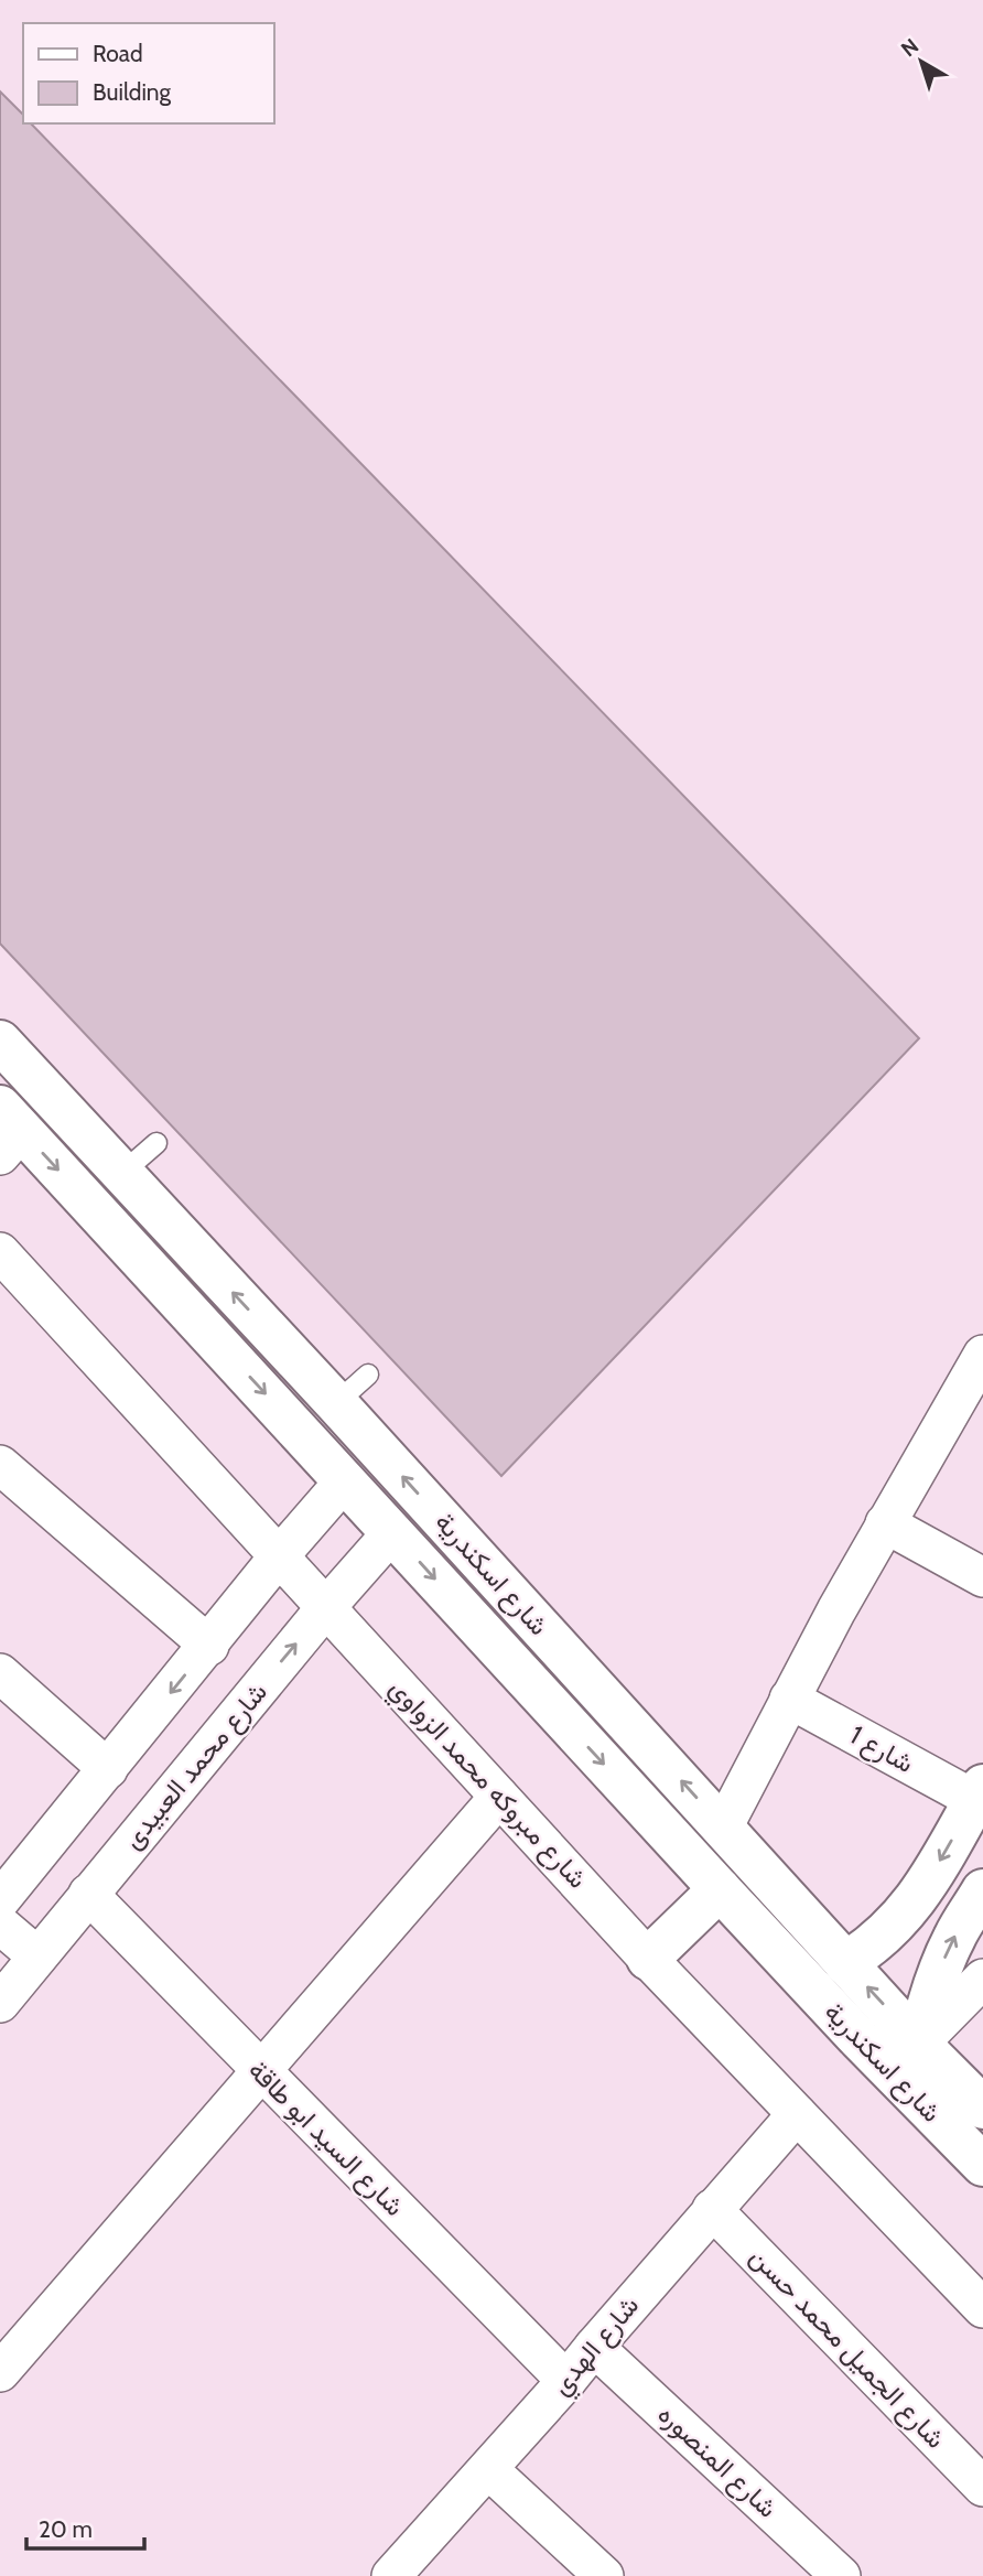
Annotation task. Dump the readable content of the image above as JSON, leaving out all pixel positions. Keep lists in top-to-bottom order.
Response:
{
  "streets": {
    "street": [
      "شارع اسكندرية",
      "شارع 1",
      "شارع محمد العبيدى",
      "شارع مبروكه محمد الزواوي",
      "شارع السيد ابو طاقة",
      "شارع الهدي",
      "شارع الجميل محمد حسن",
      "شارع المنصوره"
    ]
  },
  "crossings": [
    ["شارع اسكندرية", "شارع محمد العبيدى"],
    ["شارع محمد العبيدى", "شارع مبروكه محمد الزواوي"],
    ["شارع محمد العبيدى", "شارع السيد ابو طاقة"],
    ["شارع مبروكه محمد الزواوي", "شارع الهدي"],
    ["شارع السيد ابو طاقة", "شارع الهدي"],
    ["شارع الهدي", "شارع الجميل محمد حسن"],
    ["شارع الهدي", "شارع المنصوره"]
  ],
  "legend": ["Road", "Building"],
  "scale_bar": "20 m",
  "north": "top left"
}
